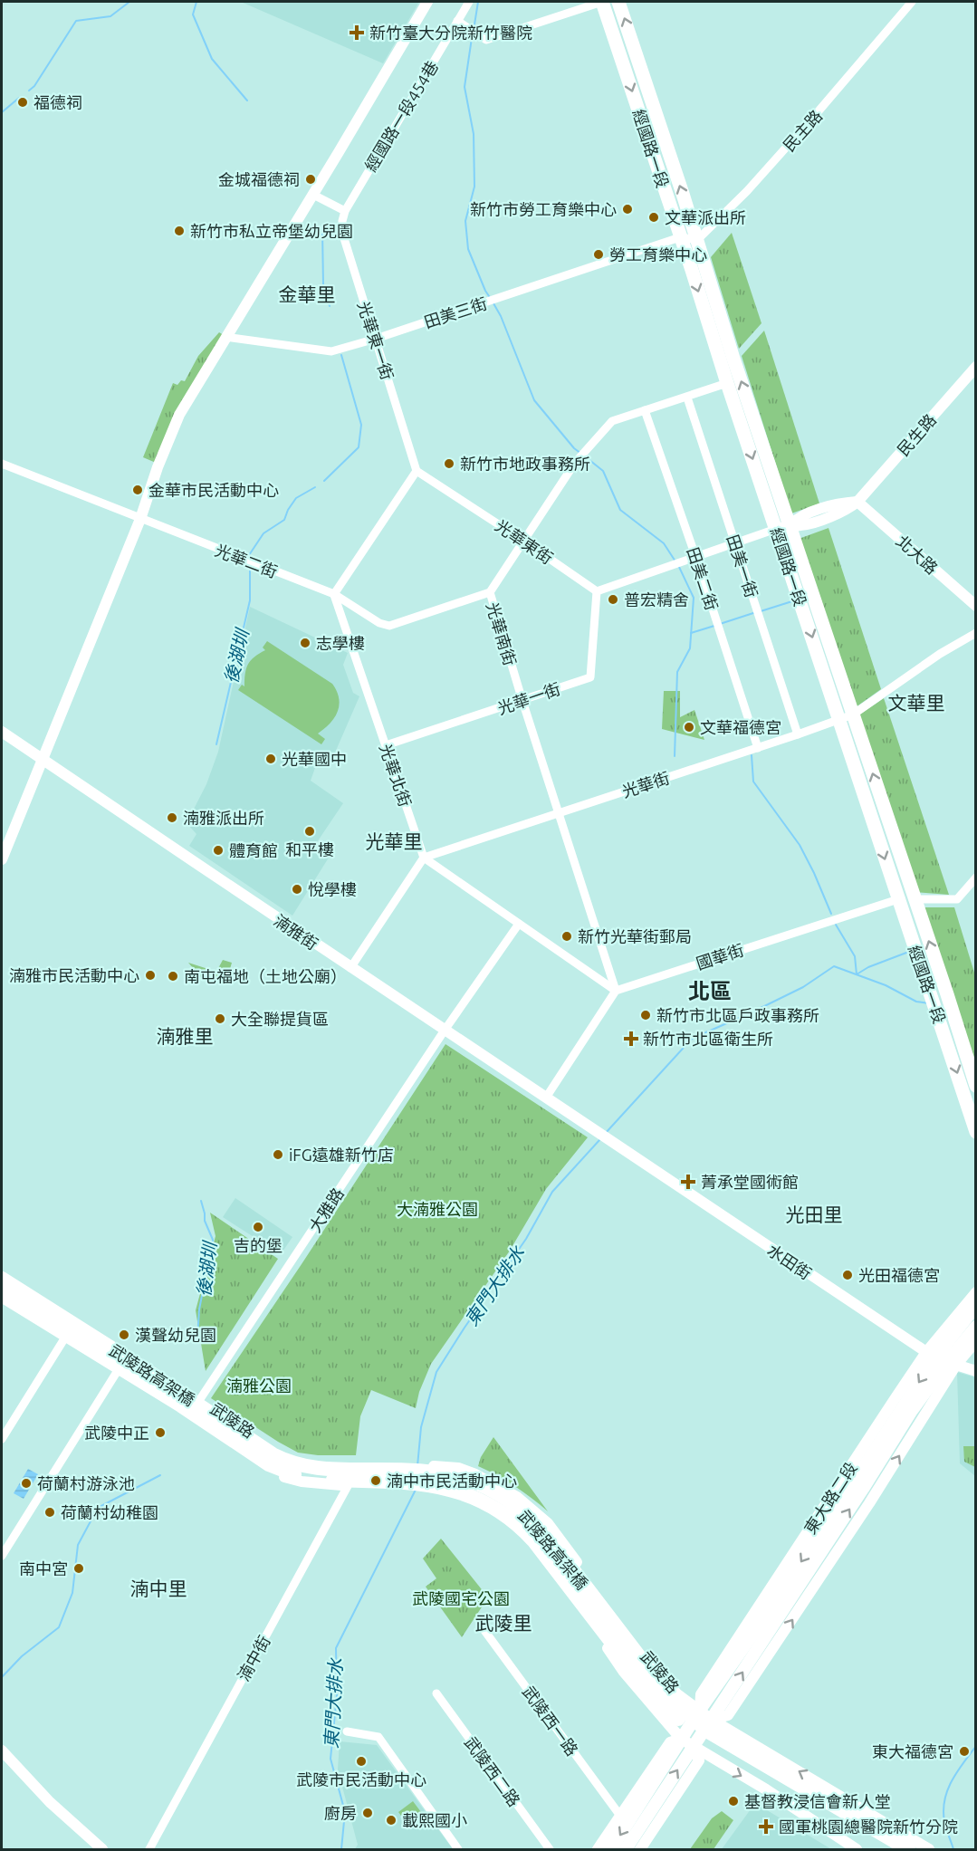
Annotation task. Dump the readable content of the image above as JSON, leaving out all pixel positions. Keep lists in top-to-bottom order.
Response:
{
  "streets": {
    "highway": ["武陵路高架橋"],
    "main road": ["經國路一段", "東大路二段"],
    "street": [
      "經國路一段454巷",
      "民主路",
      "田美三街",
      "光華東一街",
      "民生路",
      "光華東街",
      "北大路",
      "光華二街",
      "田美一街",
      "田美二街",
      "光華南街",
      "光華一街",
      "光華北街",
      "光華街",
      "湳雅街",
      "國華街",
      "大雅路",
      "水田街",
      "武陵路",
      "湳中街",
      "武陵西一路",
      "武陵西二路"
    ]
  },
  "crossings": [
    ["經國路一段454巷", "光華東一街"],
    ["民主路", "經國路一段"],
    ["經國路一段", "田美三街"],
    ["經國路一段", "光華南街"],
    ["經國路一段", "光華街"],
    ["經國路一段", "國華街"],
    ["田美三街", "光華東一街"],
    ["光華東一街", "光華東街"],
    ["民生路", "北大路"],
    ["光華東街", "光華南街"],
    ["光華東街", "光華一街"],
    ["光華二街", "光華南街"],
    ["光華二街", "光華北街"],
    ["田美一街", "光華南街"],
    ["田美一街", "光華街"],
    ["田美二街", "光華南街"],
    ["田美二街", "光華街"],
    ["光華南街", "光華一街"],
    ["光華南街", "光華街"],
    ["光華南街", "國華街"],
    ["光華一街", "光華北街"],
    ["光華北街", "光華街"],
    ["湳雅街", "大雅路"],
    ["湳雅街", "水田街"],
    ["大雅路", "武陵路"],
    ["水田街", "東大路二段"],
    ["武陵路高架橋", "武陵路"],
    ["武陵路高架橋", "湳中街"],
    ["武陵路", "東大路二段"],
    ["武陵路", "湳中街"],
    ["東大路二段", "武陵西一路"]
  ],
  "districts": [
    "金華里",
    "文華里",
    "光華里",
    "北區",
    "湳雅里",
    "光田里",
    "湳中里",
    "武陵里"
  ],
  "water": ["後湖圳", "東門大排水"],
  "parks": ["大湳雅公園", "湳雅公園", "武陵國宅公園"],
  "places": {
    "health": [
      "新竹臺大分院新竹醫院",
      "新竹市北區衛生所",
      "菁承堂國術館",
      "國軍桃園總醫院新竹分院"
    ],
    "other": [
      "福德祠",
      "金城福德祠",
      "新竹市勞工育樂中心",
      "文華派出所",
      "新竹市私立帝堡幼兒園",
      "勞工育樂中心",
      "新竹市地政事務所",
      "金華市民活動中心",
      "普宏精舍",
      "志學樓",
      "文華福德宮",
      "光華國中",
      "湳雅派出所",
      "和平樓",
      "體育館",
      "悅學樓",
      "新竹光華街郵局",
      "湳雅市民活動中心",
      "南屯福地（土地公廟）",
      "新竹市北區戶政事務所",
      "大全聯提貨區",
      "iFG遠雄新竹店",
      "吉的堡",
      "光田福德宮",
      "漢聲幼兒園",
      "武陵中正",
      "湳中市民活動中心",
      "荷蘭村游泳池",
      "荷蘭村幼稚園",
      "南中宮",
      "東大福德宮",
      "武陵市民活動中心",
      "基督教浸信會新人堂",
      "廚房",
      "載熙國小"
    ]
  }
}
